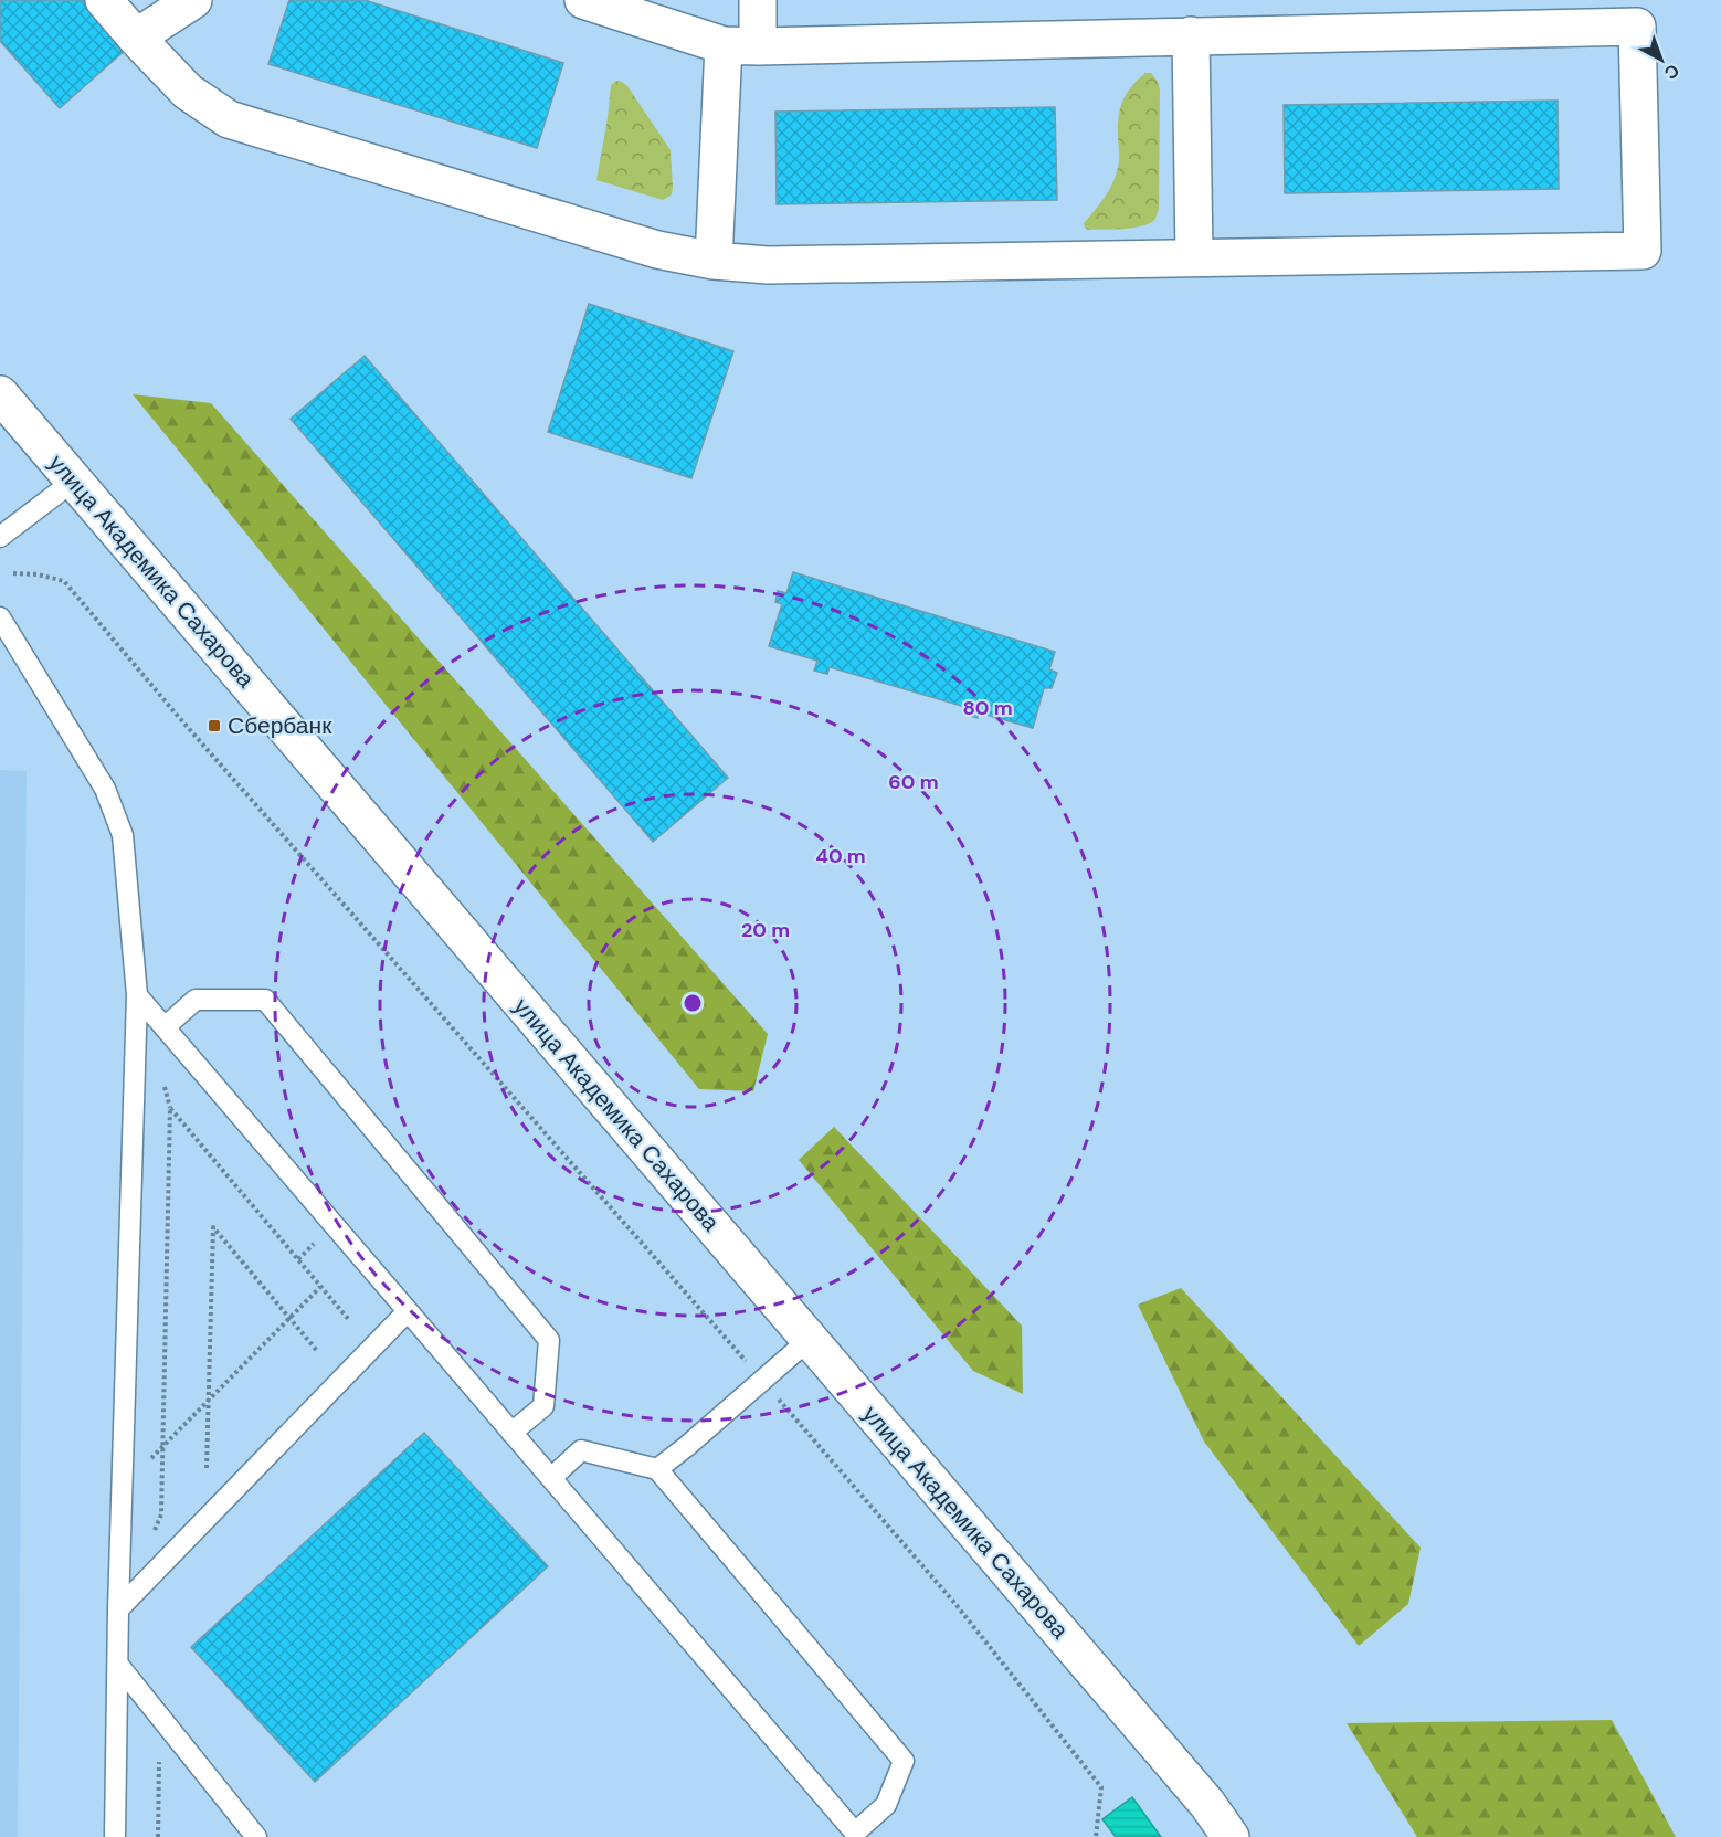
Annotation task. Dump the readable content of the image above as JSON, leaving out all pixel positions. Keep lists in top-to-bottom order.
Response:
{
  "streets": {
    "street": ["улица Академика Сахарова"]
  },
  "places": {
    "transit": ["Сбербанк"]
  },
  "north": "bottom right",
  "rings": [
    "80 m",
    "60 m",
    "40 m",
    "20 m"
  ]
}
